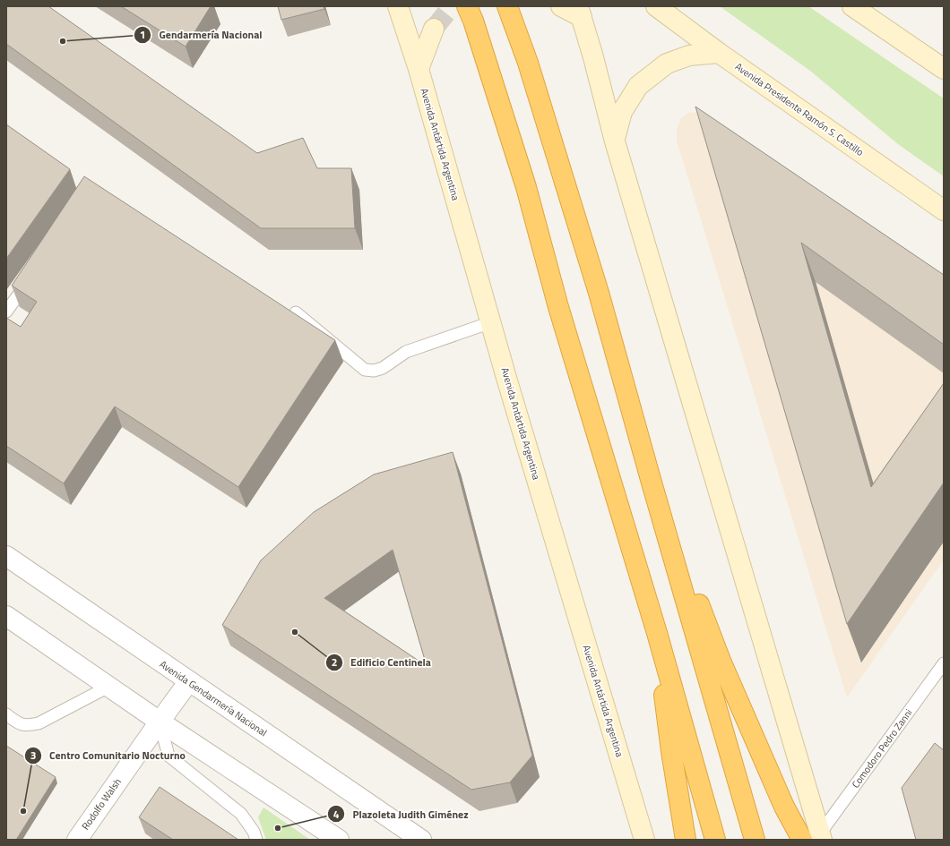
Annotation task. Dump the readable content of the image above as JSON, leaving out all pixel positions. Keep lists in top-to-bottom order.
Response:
{
  "streets": {
    "main road": ["Avenida Presidente Ramón S. Castillo", "Avenida Antártida Argentina"],
    "street": ["Avenida Gendarmería Nacional", "Rodolfo Walsh"],
    "lane": ["Comodoro Pedro Zanni"]
  },
  "crossings": [
    ["Avenida Gendarmería Nacional", "Rodolfo Walsh"]
  ],
  "places": [
    "Gendarmería Nacional",
    "Edificio Centinela",
    "Centro Comunitario Nocturno",
    "Plazoleta Judith Giménez"
  ]
}
